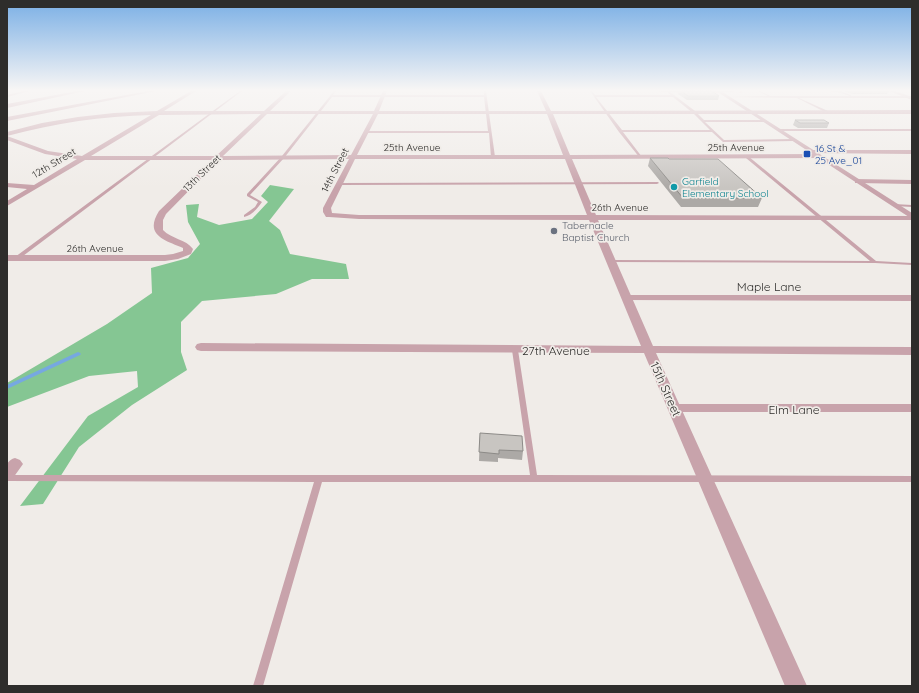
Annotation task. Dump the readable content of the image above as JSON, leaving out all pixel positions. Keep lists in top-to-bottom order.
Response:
{
  "streets": {
    "street": [
      "25th Avenue",
      "12th Street",
      "14th Street",
      "13th Street",
      "26th Avenue",
      "Maple Lane",
      "27th Avenue",
      "15th Street",
      "Elm Lane"
    ]
  },
  "crossings": [
    ["25th Avenue", "12th Street"],
    ["25th Avenue", "14th Street"],
    ["25th Avenue", "13th Street"],
    ["25th Avenue", "15th Street"],
    ["14th Street", "26th Avenue"],
    ["13th Street", "26th Avenue"],
    ["26th Avenue", "15th Street"],
    ["Maple Lane", "15th Street"],
    ["27th Avenue", "15th Street"],
    ["15th Street", "Elm Lane"]
  ],
  "places": {
    "transit": ["16 St & 25 Ave_01"],
    "other": ["Garfield Elementary School", "Tabernacle Baptist Church"]
  }
}
